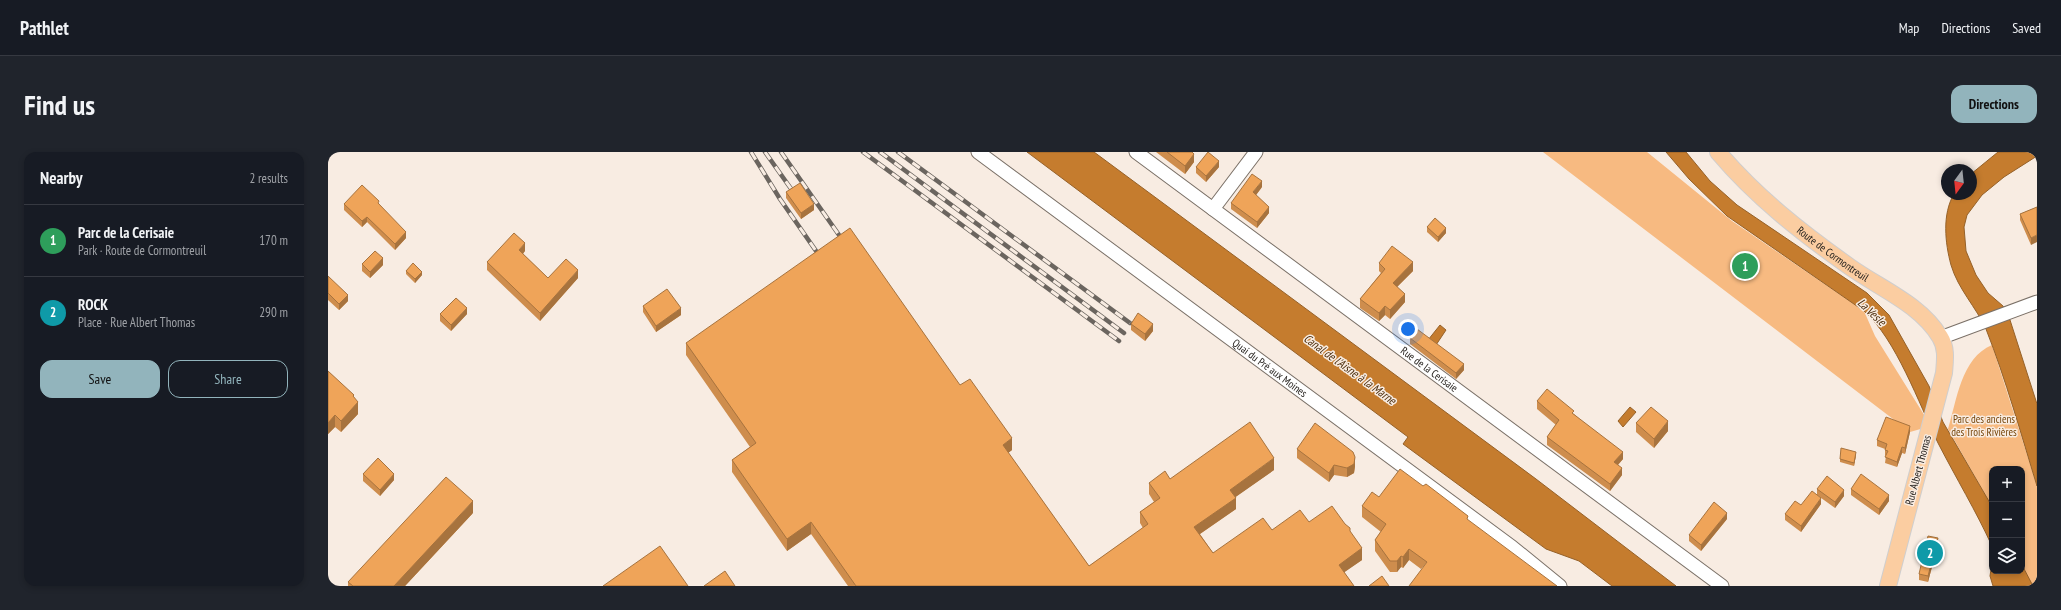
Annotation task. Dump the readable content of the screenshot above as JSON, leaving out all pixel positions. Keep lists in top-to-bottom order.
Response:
{
  "streets": {
    "main road": ["Route de Cormontreuil", "Rue Albert Thomas"],
    "street": ["Quai du Pré aux Moines", "Rue de la Cerisaie"]
  },
  "crossings": [
    ["Route de Cormontreuil", "Rue Albert Thomas"]
  ],
  "water": ["La Vesle", "Canal de l'Aisne à la Marne"],
  "parks": ["Parc des anciens des Trois Rivières"],
  "north": "bottom",
  "page": {
    "header": "Pathlet",
    "nav": ["Map", "Directions", "Saved"],
    "buttons": [
      "Directions",
      ["Save", "Share"]
    ],
    "title": "Find us",
    "heading": ["Nearby", "2 results"],
    "list": [
      {
        "mark": "1",
        "name": "Parc de la Cerisaie",
        "note": "Park · Route de Cormontreuil",
        "value": "170 m"
      },
      {
        "mark": "2",
        "name": "ROCK",
        "note": "Place · Rue Albert Thomas",
        "value": "290 m"
      }
    ],
    "pins": ["1", "2"],
    "map_buttons": ["+", "−"]
  }
}
